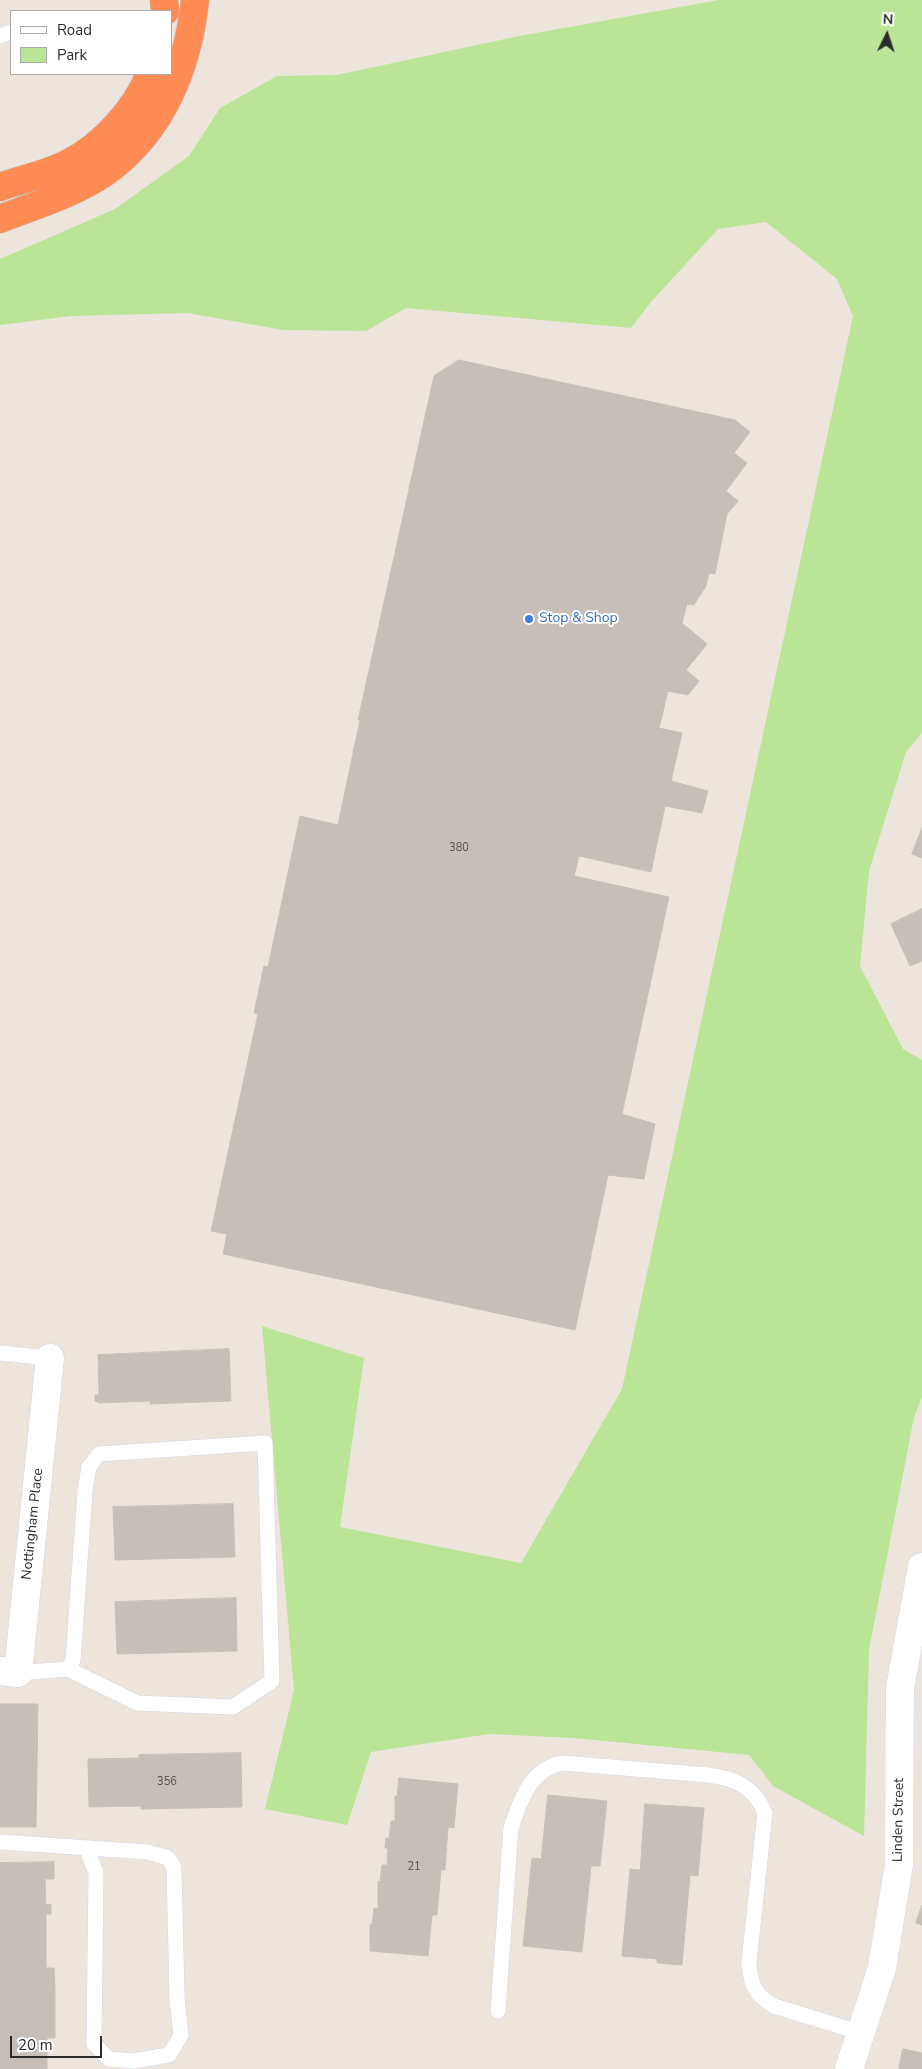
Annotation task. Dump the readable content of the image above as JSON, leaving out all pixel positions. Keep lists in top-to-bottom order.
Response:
{
  "streets": {
    "street": ["Nottingham Place", "Linden Street"]
  },
  "places": ["Stop & Shop"],
  "house_numbers": ["380", "356", "21"],
  "legend": ["Road", "Park"],
  "scale_bar": "20 m",
  "north": "top"
}
